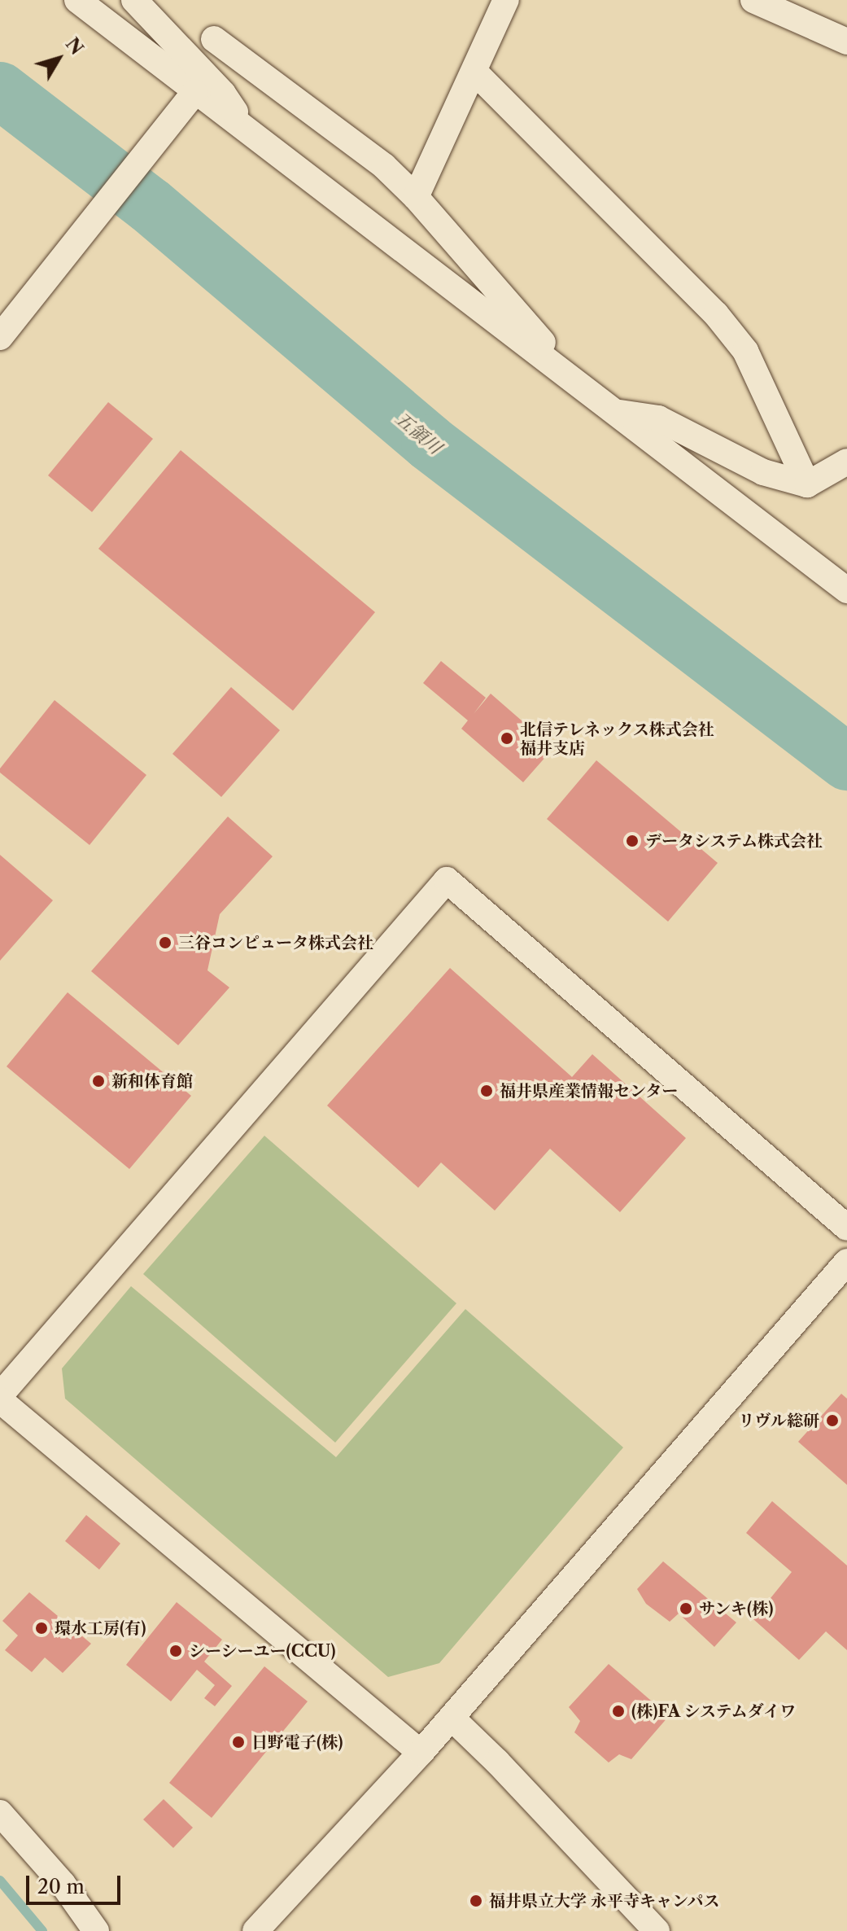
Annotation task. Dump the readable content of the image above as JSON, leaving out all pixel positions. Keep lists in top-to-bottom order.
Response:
{
  "water": ["五領川"],
  "places": [
    "北信テレネックス株式会社 福井支店",
    "データシステム株式会社",
    "三谷コンピュータ株式会社",
    "新和体育館",
    "福井県産業情報センター",
    "リヴル総研",
    "サンキ(株)",
    "環水工房(有)",
    "シーシーユー(CCU)",
    "(株)FA システムダイワ",
    "日野電子(株)",
    "福井県立大学 永平寺キャンパス"
  ],
  "scale_bar": "20 m",
  "north": "top right"
}
